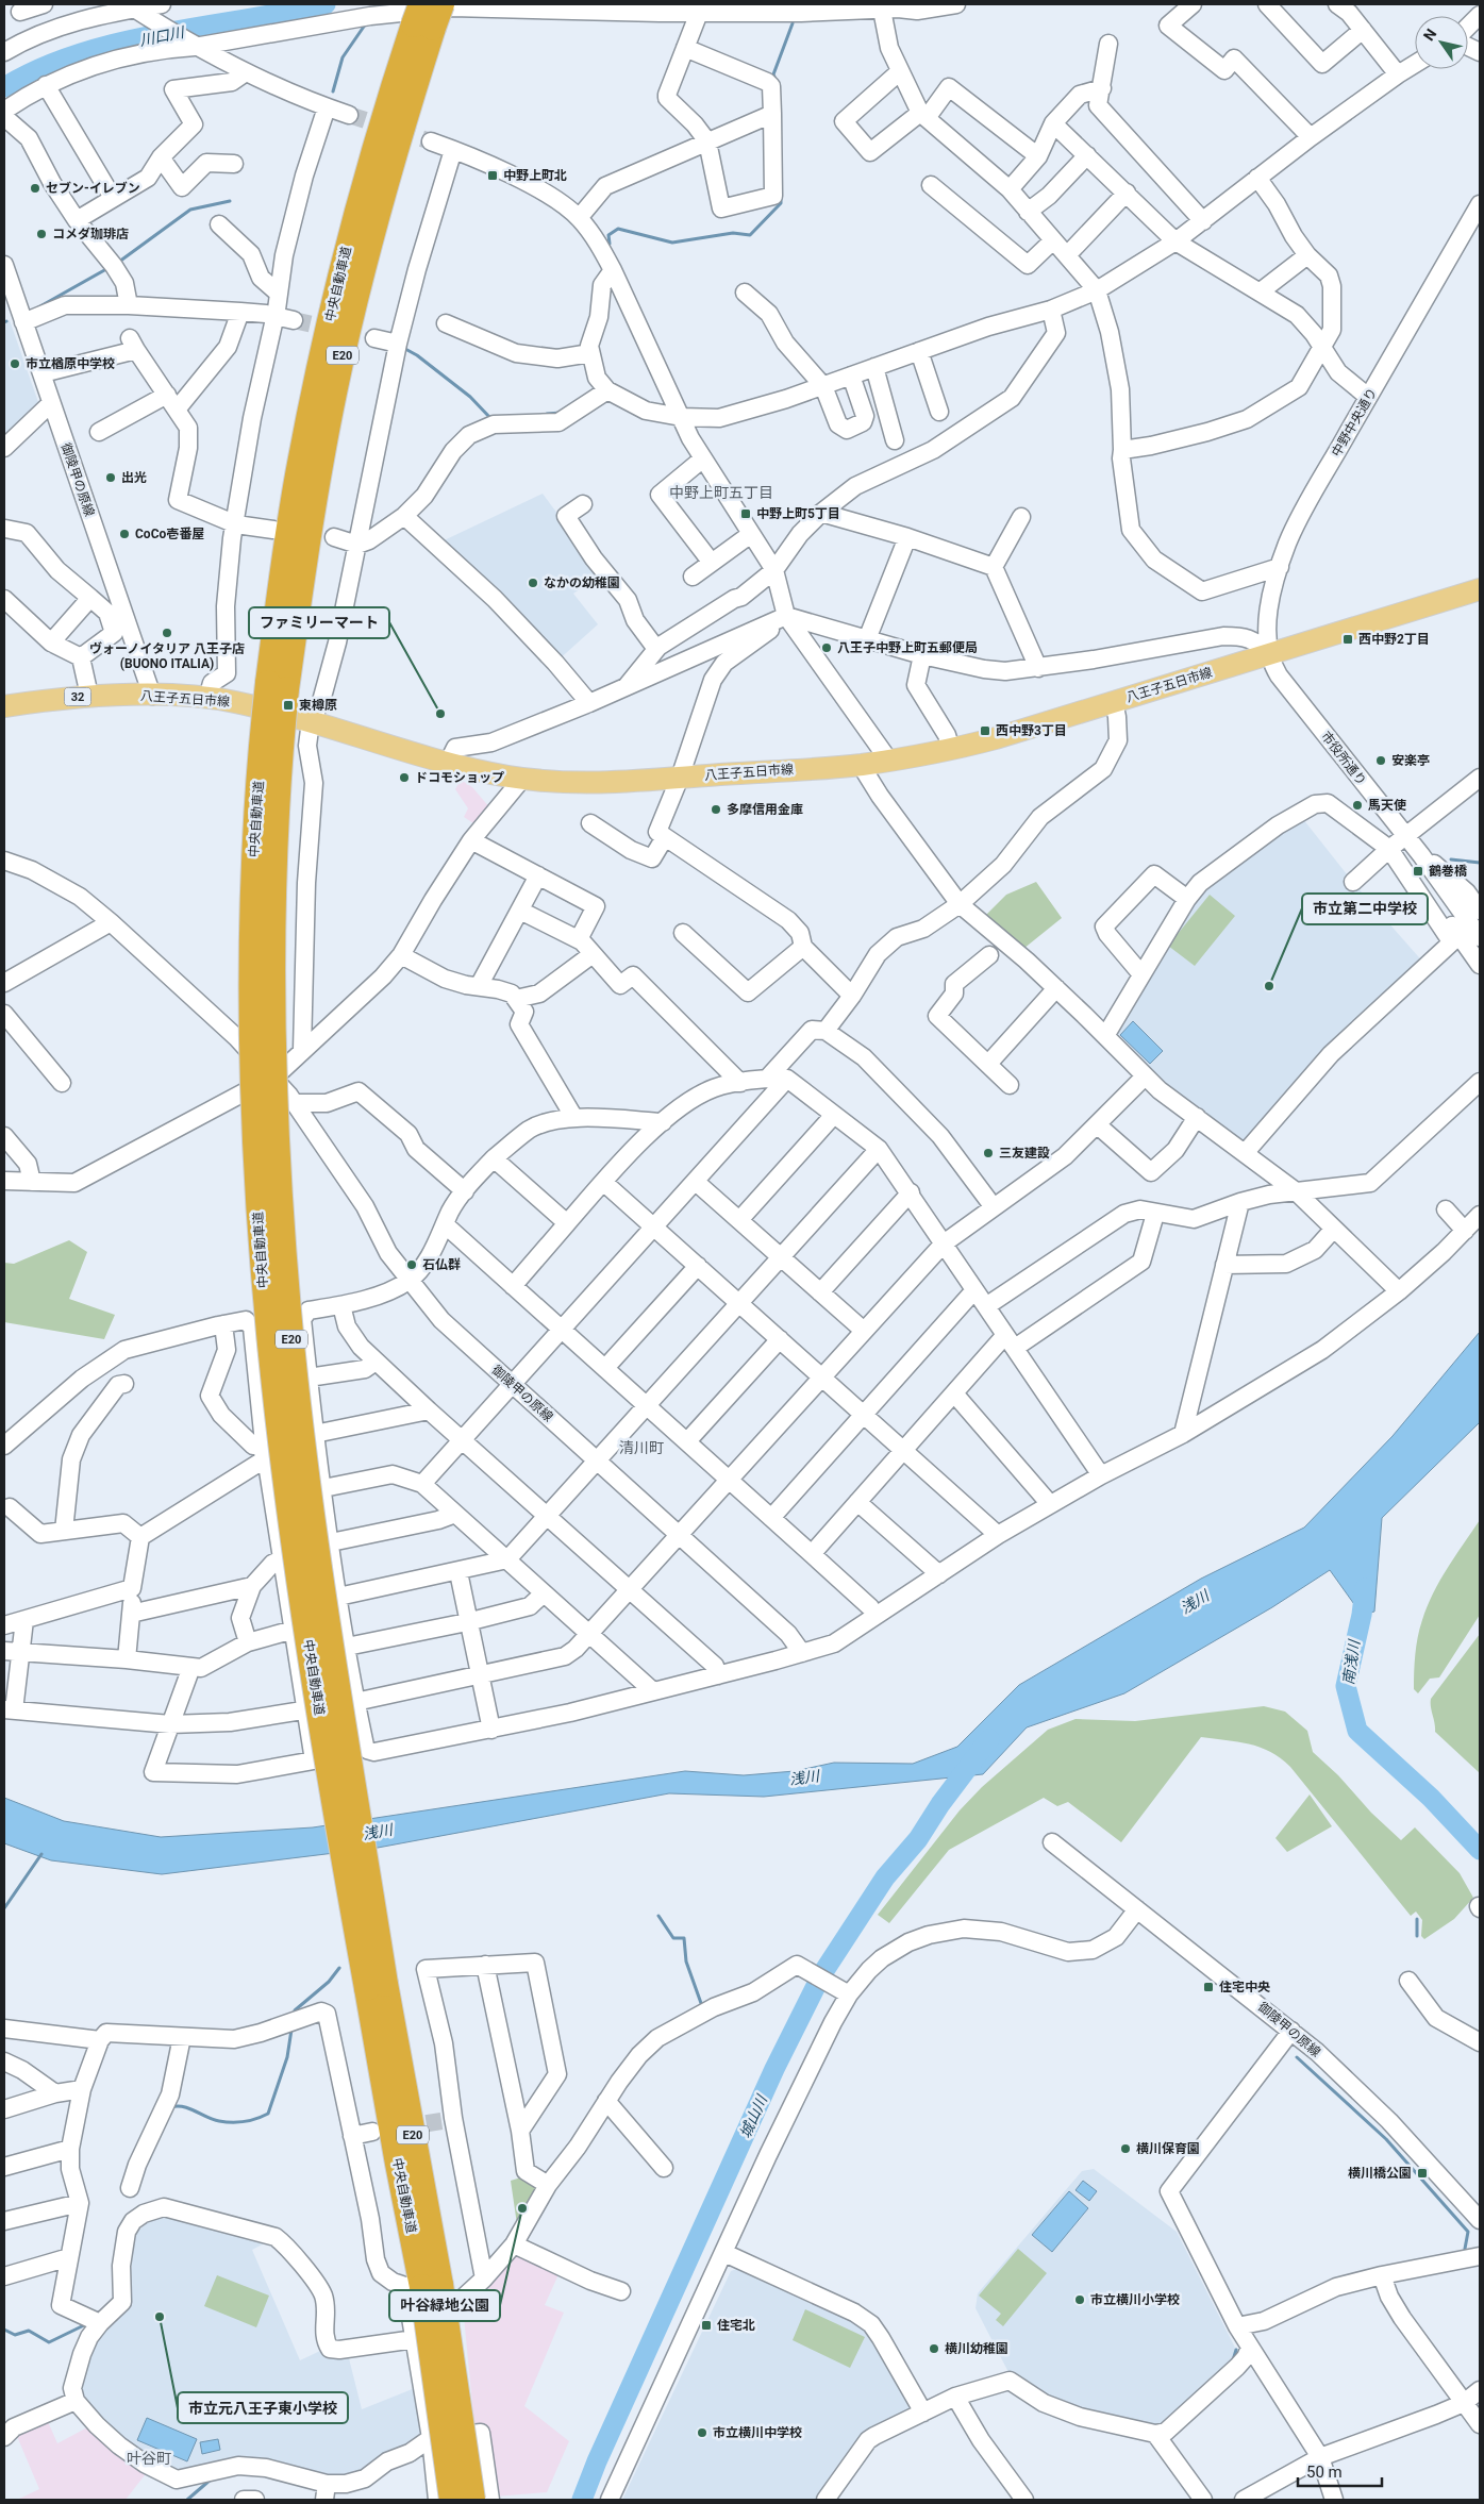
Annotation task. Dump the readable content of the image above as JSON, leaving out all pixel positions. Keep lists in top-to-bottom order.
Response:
{
  "streets": {
    "highway": ["中央自動車道", "E20"],
    "main road": ["八王子五日市線", "32"],
    "street": ["中野中央通り", "御陵甲の原線", "市役所通り"]
  },
  "crossings": [
    ["中野中央通り", "八王子五日市線"],
    ["中野中央通り", "市役所通り"],
    ["御陵甲の原線", "八王子五日市線"],
    ["八王子五日市線", "市役所通り"]
  ],
  "districts": ["中野上町五丁目", "清川町", "叶谷町"],
  "water": [
    "川口川",
    "浅川",
    "南浅川",
    "城山川"
  ],
  "places": {
    "transit": [
      "中野上町北",
      "中野上町5丁目",
      "西中野2丁目",
      "東樽原",
      "西中野3丁目",
      "鶴巻橋",
      "住宅中央",
      "横川橋公園",
      "住宅北"
    ],
    "other": [
      "セブン-イレブン",
      "コメダ珈琲店",
      "市立楢原中学校",
      "出光",
      "CoCo壱番屋",
      "なかの幼稚園",
      "ヴォーノイタリア 八王子店 (BUONO ITALIA)",
      "八王子中野上町五郵便局",
      "ファミリーマート",
      "安楽亭",
      "ドコモショップ",
      "馬天使",
      "多摩信用金庫",
      "市立第二中学校",
      "三友建設",
      "石仏群",
      "横川保育園",
      "叶谷緑地公園",
      "市立横川小学校",
      "市立元八王子東小学校",
      "横川幼稚園",
      "市立横川中学校"
    ]
  },
  "scale_bar": "50 m",
  "north": "top left"
}
